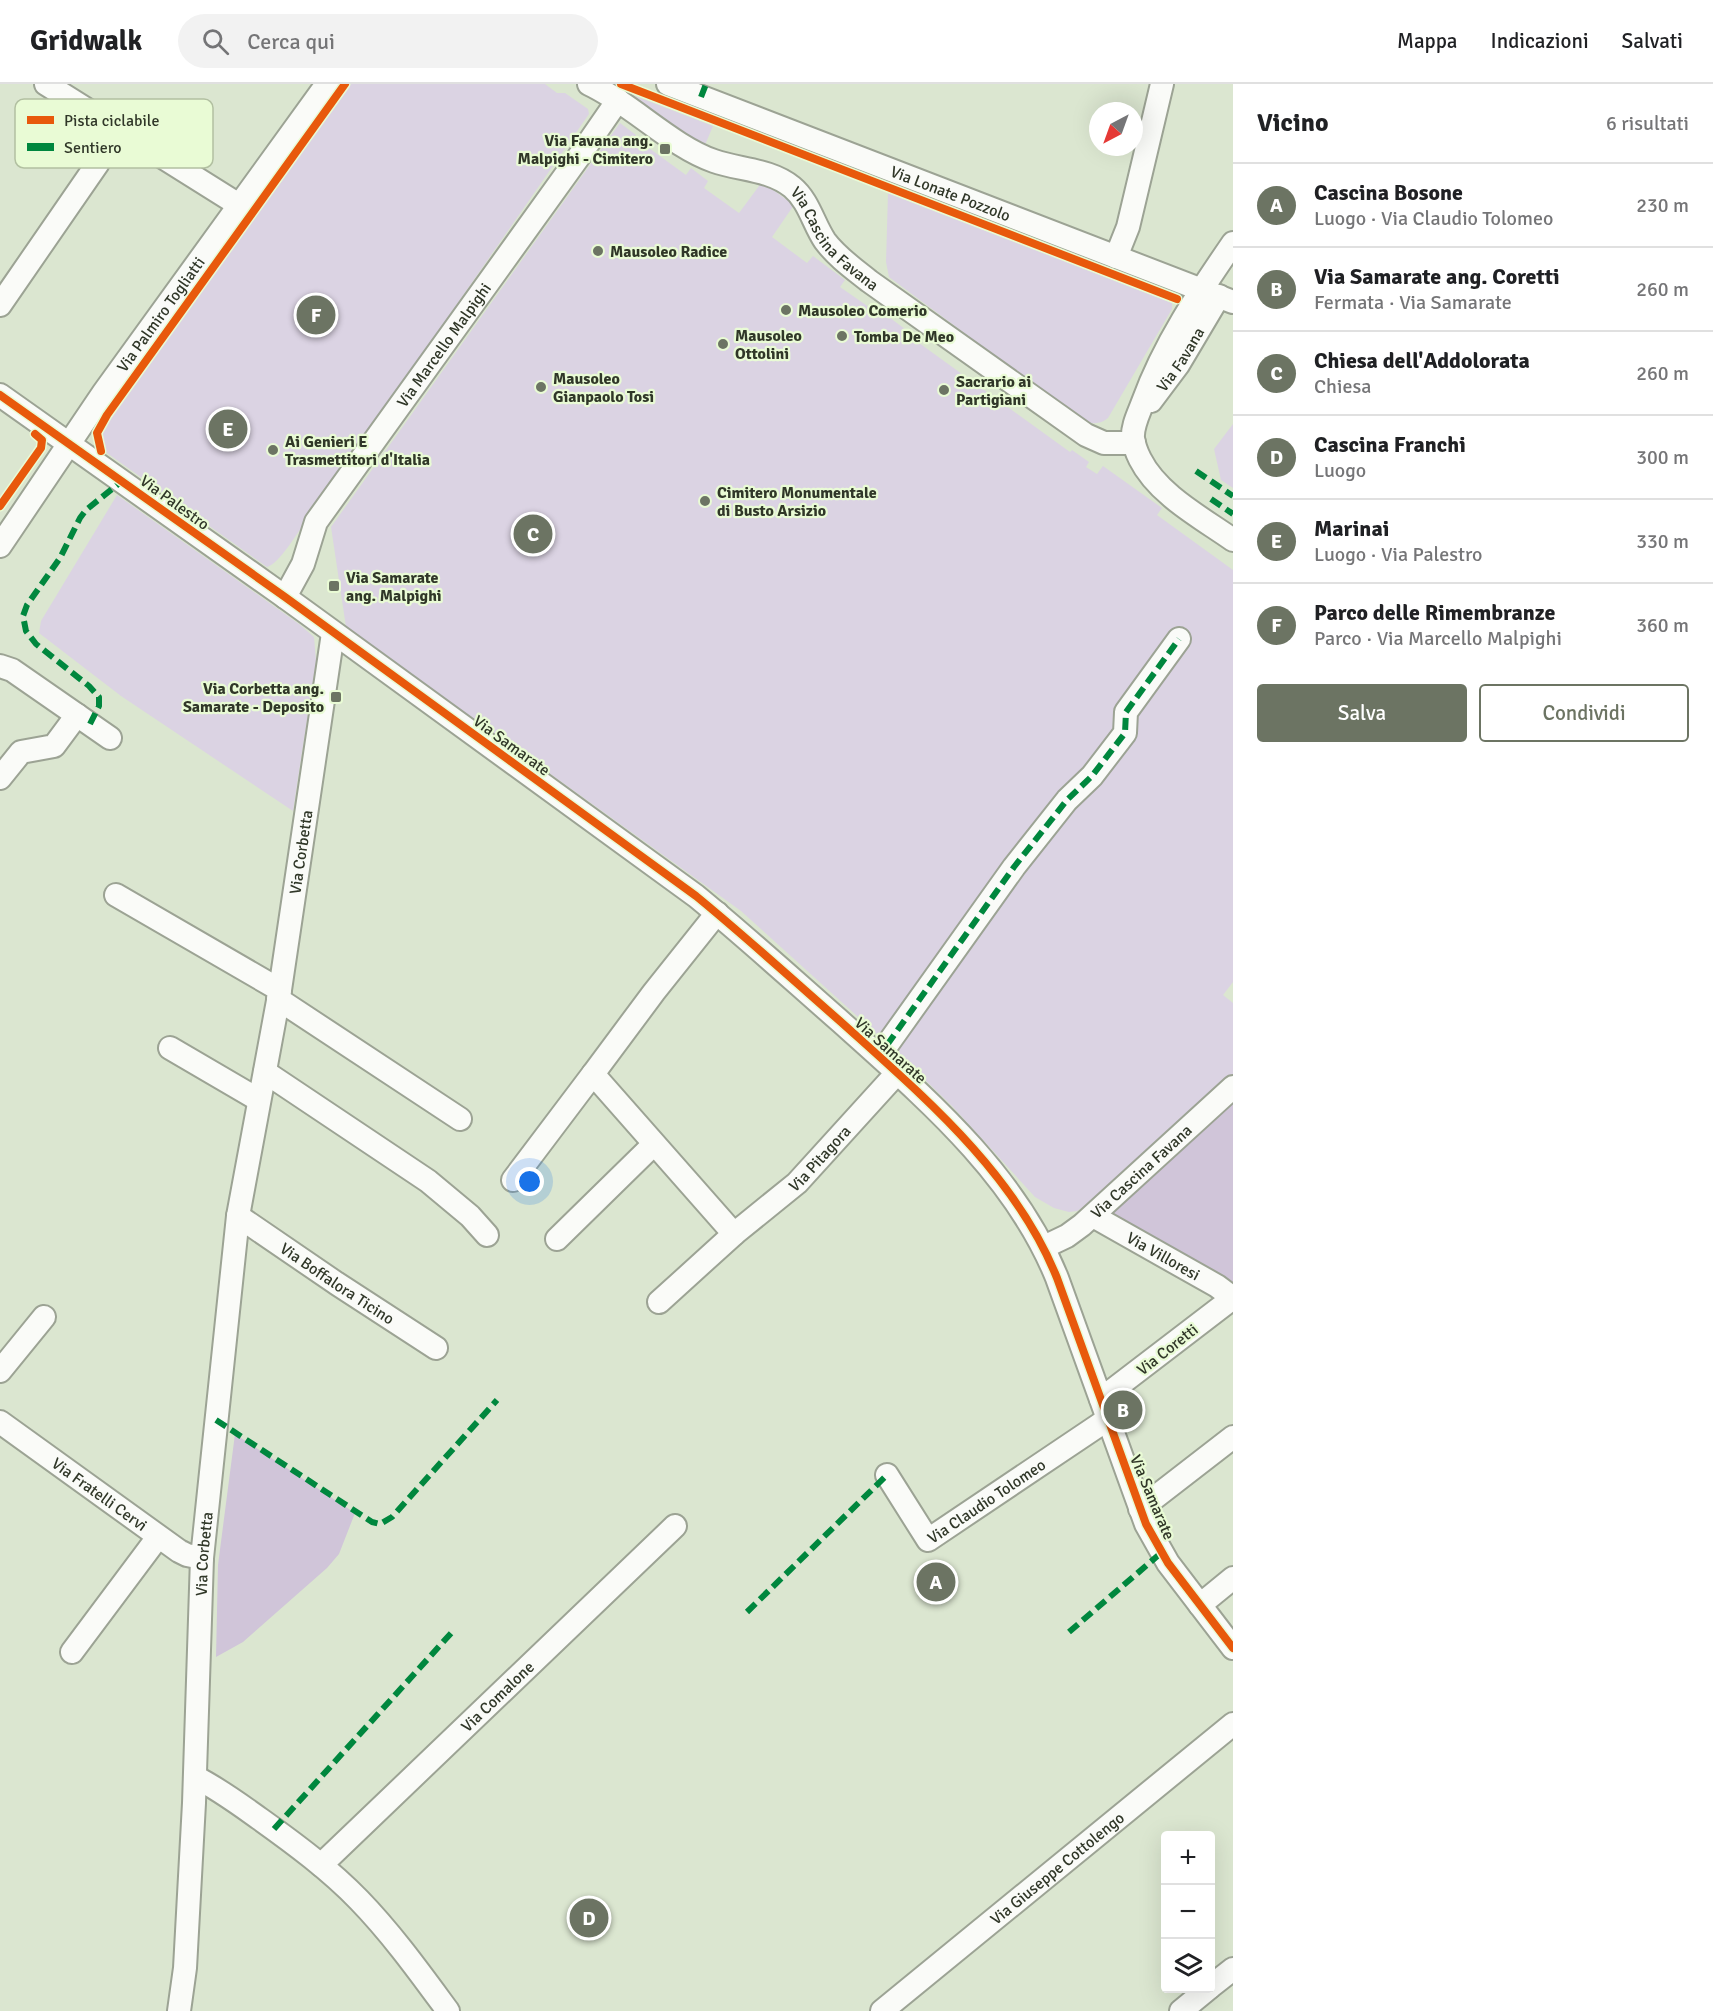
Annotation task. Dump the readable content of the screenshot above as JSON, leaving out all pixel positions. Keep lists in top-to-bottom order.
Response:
{
  "streets": {
    "street": [
      "Via Lonate Pozzolo",
      "Via Cascina Favana",
      "Via Palmiro Togliatti",
      "Via Marcello Malpighi",
      "Via Favana",
      "Via Palestro",
      "Via Samarate",
      "Via Corbetta",
      "Via Pitagora",
      "Via Villoresi",
      "Via Boffalora Ticino",
      "Via Coretti",
      "Via Fratelli Cervi",
      "Via Claudio Tolomeo",
      "Via Comalone",
      "Via Giuseppe Cottolengo"
    ]
  },
  "crossings": [
    ["Via Lonate Pozzolo", "Via Favana"],
    ["Via Cascina Favana", "Via Marcello Malpighi"],
    ["Via Cascina Favana", "Via Favana"],
    ["Via Cascina Favana", "Via Samarate"],
    ["Via Cascina Favana", "Via Villoresi"],
    ["Via Palmiro Togliatti", "Via Palestro"],
    ["Via Marcello Malpighi", "Via Palestro"],
    ["Via Palestro", "Via Samarate"],
    ["Via Palestro", "Via Corbetta"],
    ["Via Samarate", "Via Corbetta"],
    ["Via Samarate", "Via Pitagora"],
    ["Via Samarate", "Via Coretti"],
    ["Via Samarate", "Via Claudio Tolomeo"],
    ["Via Corbetta", "Via Boffalora Ticino"],
    ["Via Corbetta", "Via Fratelli Cervi"],
    ["Via Villoresi", "Via Coretti"],
    ["Via Coretti", "Via Claudio Tolomeo"]
  ],
  "places": {
    "transit": ["Via Favana ang. Malpighi - Cimitero", "Via Samarate ang. Malpighi", "Via Corbetta ang. Samarate - Deposito"],
    "other": [
      "Mausoleo Radice",
      "Mausoleo Comerio",
      "Tomba De Meo",
      "Mausoleo Ottolini",
      "Mausoleo Gianpaolo Tosi",
      "Sacrario ai Partigiani",
      "Ai Genieri E Trasmettitori d'Italia",
      "Cimitero Monumentale di Busto Arsizio"
    ]
  },
  "legend": ["Pista ciclabile", "Sentiero"],
  "north": "bottom left",
  "page": {
    "header": "Gridwalk",
    "search": "Cerca qui",
    "nav": ["Mappa", "Indicazioni", "Salvati"],
    "heading": ["Vicino", "6 risultati"],
    "list": [
      {
        "mark": "A",
        "name": "Cascina Bosone",
        "note": "Luogo · Via Claudio Tolomeo",
        "value": "230 m"
      },
      {
        "mark": "B",
        "name": "Via Samarate ang. Coretti",
        "note": "Fermata · Via Samarate",
        "value": "260 m"
      },
      {
        "mark": "C",
        "name": "Chiesa dell'Addolorata",
        "note": "Chiesa",
        "value": "260 m"
      },
      {
        "mark": "D",
        "name": "Cascina Franchi",
        "note": "Luogo",
        "value": "300 m"
      },
      {
        "mark": "E",
        "name": "Marinai",
        "note": "Luogo · Via Palestro",
        "value": "330 m"
      },
      {
        "mark": "F",
        "name": "Parco delle Rimembranze",
        "note": "Parco · Via Marcello Malpighi",
        "value": "360 m"
      }
    ],
    "pins": [
      "F",
      "E",
      "C",
      "B",
      "A",
      "D"
    ],
    "buttons": ["Salva", "Condividi"],
    "map_buttons": ["+", "−"]
  }
}
